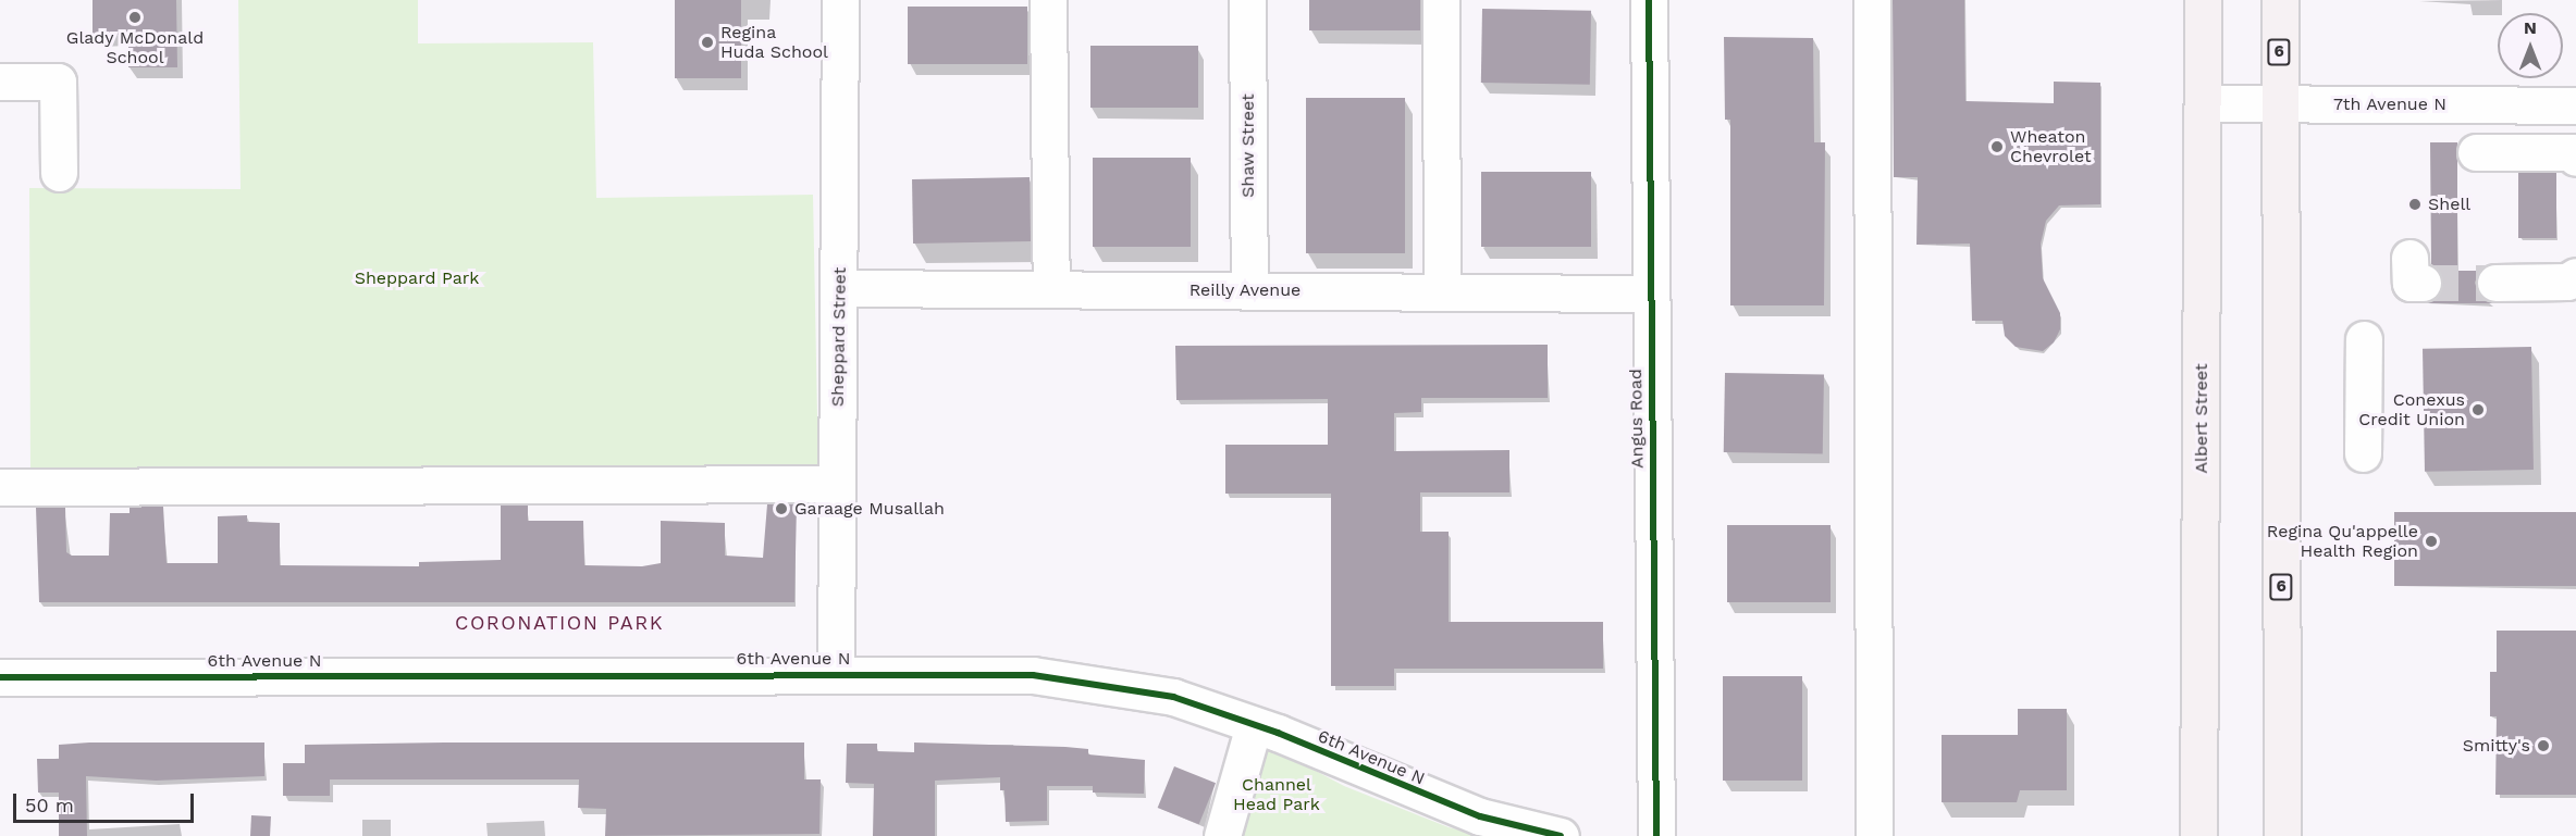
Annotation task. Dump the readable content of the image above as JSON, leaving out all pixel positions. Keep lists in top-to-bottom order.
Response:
{
  "streets": {
    "main road": ["6", "Albert Street"],
    "street": [
      "7th Avenue N",
      "Shaw Street",
      "Reilly Avenue",
      "Sheppard Street",
      "Angus Road",
      "6th Avenue N"
    ]
  },
  "crossings": [
    ["6", "7th Avenue N"],
    ["7th Avenue N", "Albert Street"],
    ["Shaw Street", "Reilly Avenue"],
    ["Reilly Avenue", "Sheppard Street"],
    ["Reilly Avenue", "Angus Road"],
    ["Sheppard Street", "6th Avenue N"]
  ],
  "districts": ["CORONATION PARK"],
  "parks": ["Sheppard Park", "Channel Head Park"],
  "places": [
    "Glady McDonald School",
    "Regina Huda School",
    "Wheaton Chevrolet",
    "Shell",
    "Conexus Credit Union",
    "Garaage Musallah",
    "Regina Qu'appelle Health Region",
    "Smitty's"
  ],
  "scale_bar": "50 m",
  "north": "top"
}
